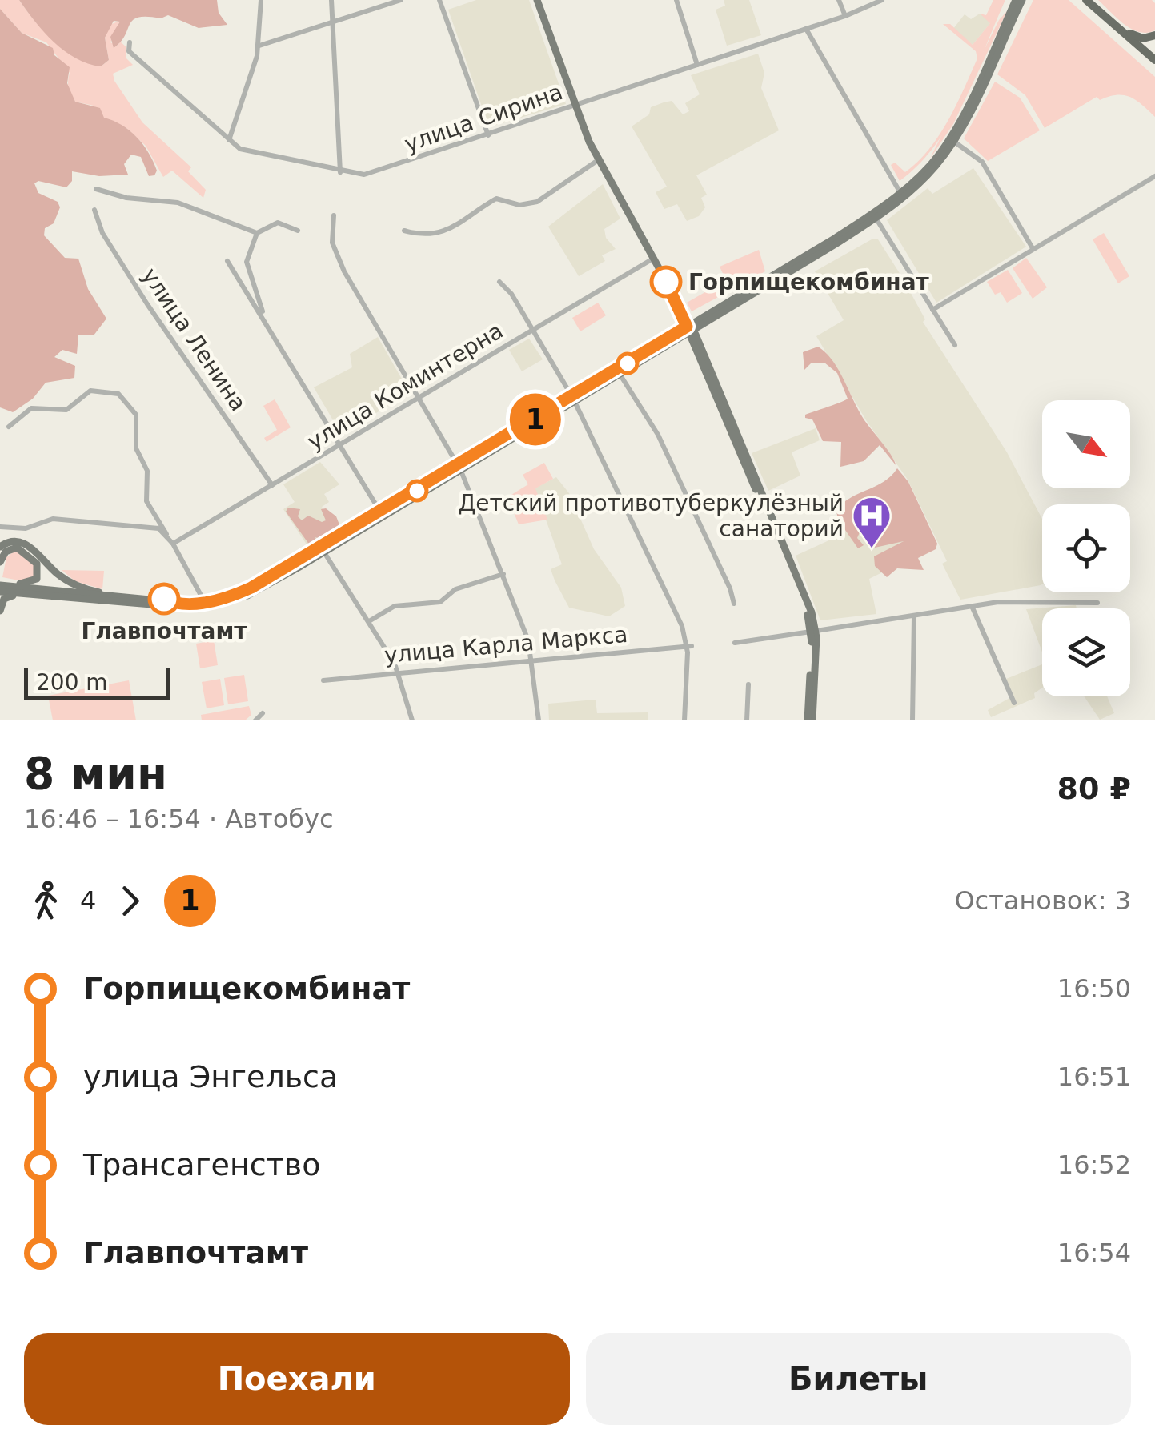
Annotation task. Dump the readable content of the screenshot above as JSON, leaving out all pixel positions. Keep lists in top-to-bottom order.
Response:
{
  "streets": {
    "street": [
      "улица Сирина",
      "улица Ленина",
      "улица Коминтерна",
      "улица Карла Маркса"
    ]
  },
  "crossings": [
    ["улица Ленина", "улица Коминтерна"]
  ],
  "places": {
    "other": ["Горпищекомбинат", "Главпочтамт"],
    "hospital": ["Детский противотуберкулёзный санаторий"]
  },
  "lines": ["bus line 1"],
  "scale_bar": "200 m",
  "north": "bottom right",
  "page": {
    "on_map": "1",
    "scale": "200 m",
    "heading": ["8 мин", "16:46 – 16:54 · Автобус", "80 ₽"],
    "legs": ["4", "1", "Остановок: 3"],
    "list": [
      {
        "name": "Горпищекомбинат",
        "value": "16:50"
      },
      {
        "name": "улица Энгельса",
        "value": "16:51"
      },
      {
        "name": "Трансагенство",
        "value": "16:52"
      },
      {
        "name": "Главпочтамт",
        "value": "16:54"
      }
    ],
    "buttons": ["Поехали", "Билеты"]
  }
}
